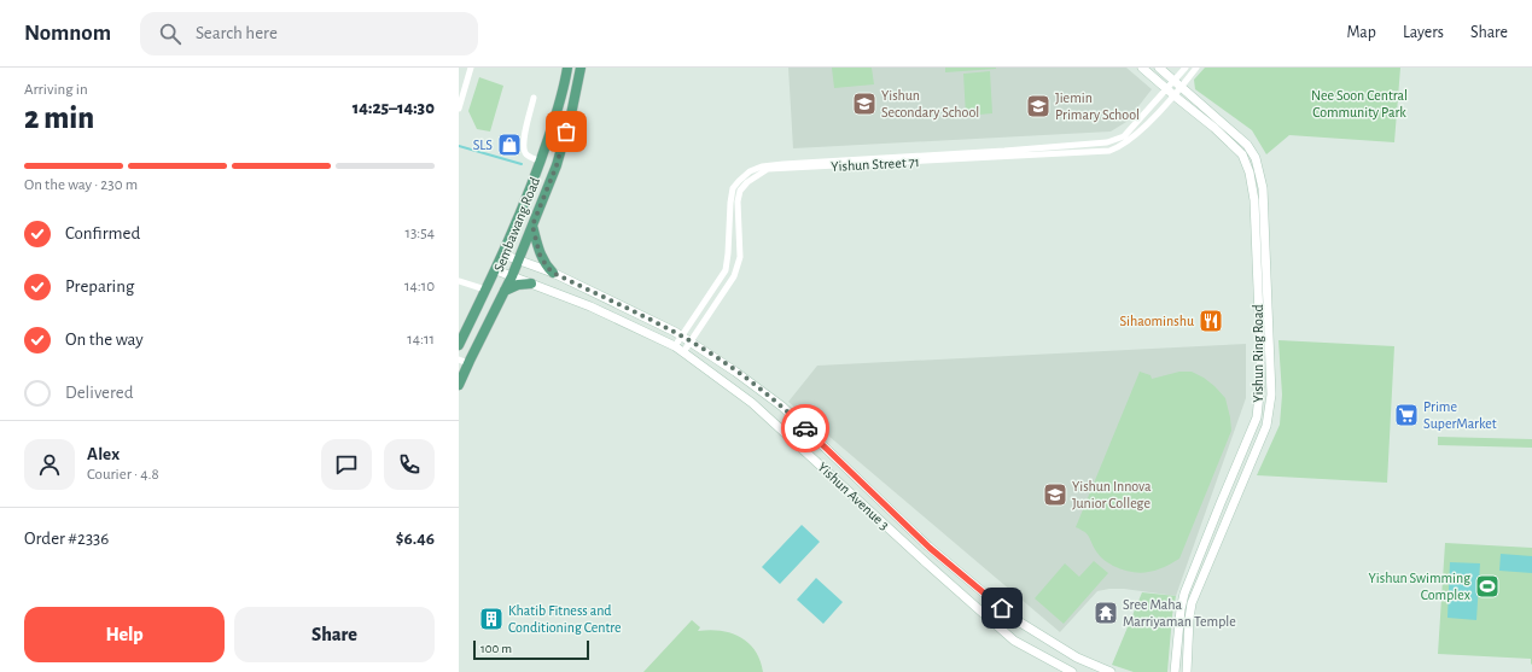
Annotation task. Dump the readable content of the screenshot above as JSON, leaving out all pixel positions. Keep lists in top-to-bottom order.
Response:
{
  "streets": {
    "main road": ["Sembawang Road", "Yishun Ring Road", "Yishun Avenue 3"],
    "street": ["Yishun Street 71"]
  },
  "crossings": [
    ["Yishun Street 71", "Yishun Ring Road"],
    ["Yishun Street 71", "Yishun Avenue 3"],
    ["Sembawang Road", "Yishun Avenue 3"]
  ],
  "parks": ["Nee Soon Central Community Park"],
  "places": {
    "school or university": ["Yishun Secondary School", "Jiemin Primary School", "Yishun Innova Junior College"],
    "shop": ["SLS"],
    "restaurant": ["Sihaominshu"],
    "supermarket": ["Prime SuperMarket"],
    "sports": ["Yishun Swimming Complex"],
    "temple": ["Sree Maha Marriyaman Temple"],
    "building": ["Khatib Fitness and Conditioning Centre"]
  },
  "scale_bar": "100 m",
  "page": {
    "header": "Nomnom",
    "search": "Search here",
    "nav": ["Map", "Layers", "Share"],
    "heading": ["2 min", "Arriving in", "14:25–14:30"],
    "panel": [
      "Alex",
      "Courier · 4.8",
      "Order #2336",
      "$6.46"
    ],
    "bar": "On the way · 230 m",
    "list": [
      ["Confirmed", "13:54"],
      ["Preparing", "14:10"],
      ["On the way", "14:11"],
      "Delivered"
    ],
    "buttons": ["Help", "Share"],
    "scale": "100 m"
  }
}
